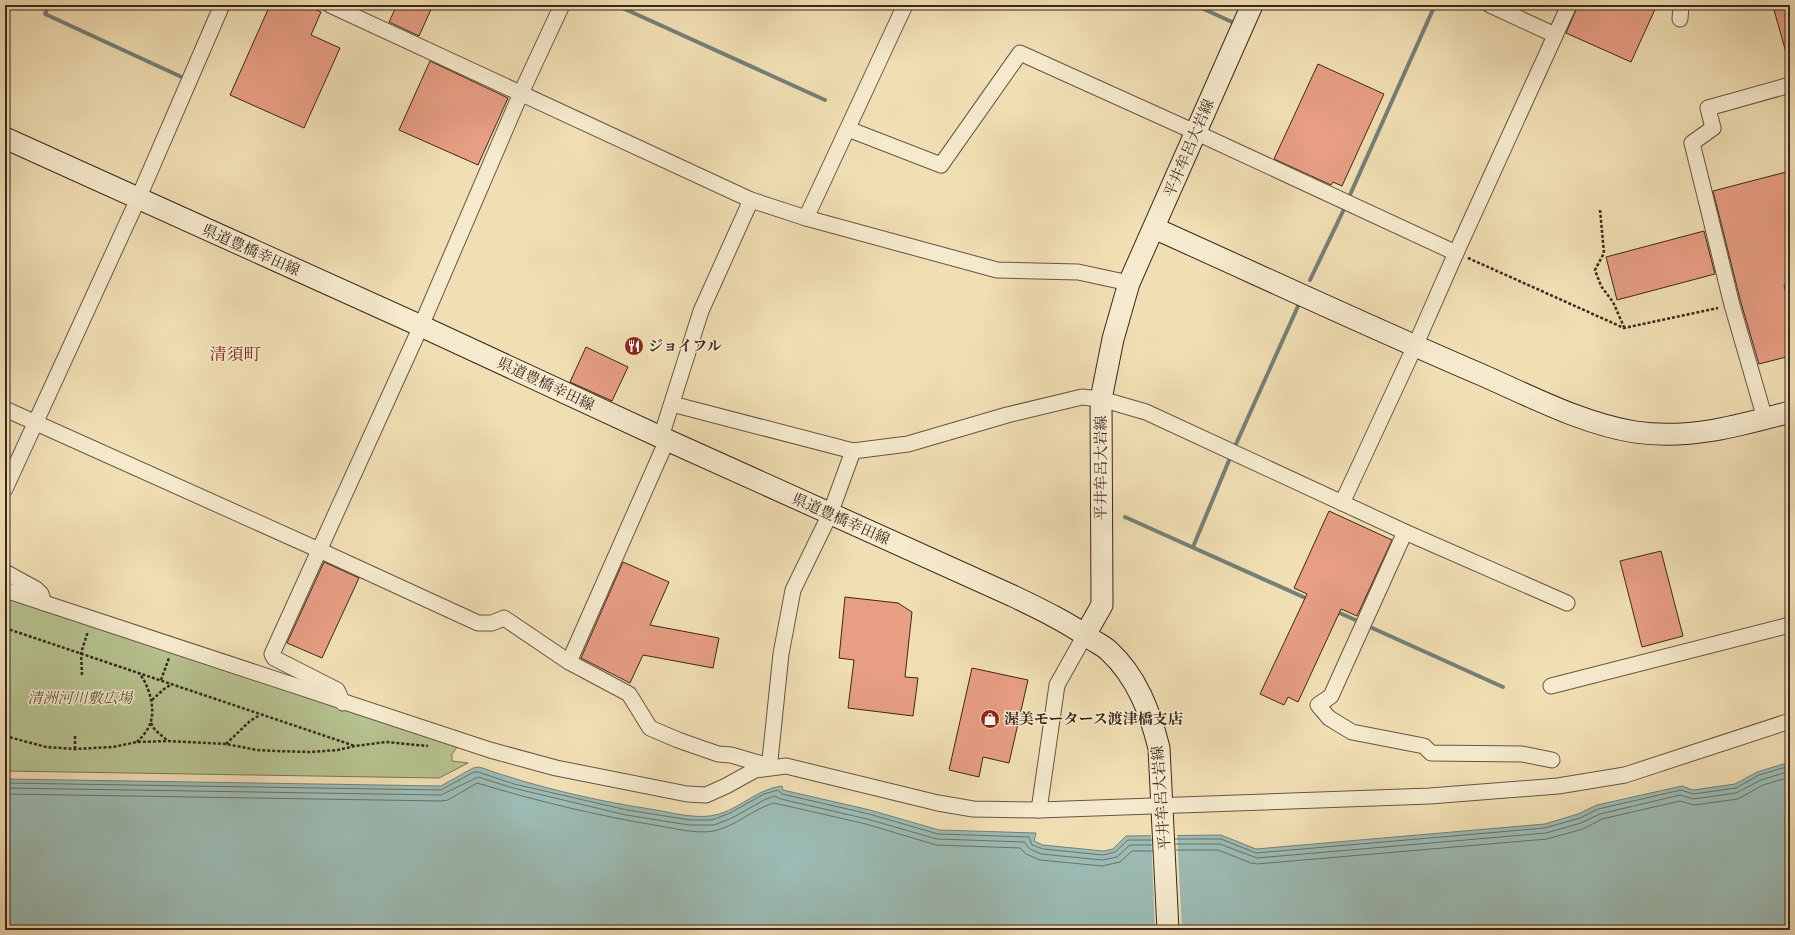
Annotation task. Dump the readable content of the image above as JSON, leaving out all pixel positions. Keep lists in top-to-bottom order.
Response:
{
  "streets": {
    "main road": ["平井牟呂大岩線", "県道豊橋幸田線"]
  },
  "crossings": [
    ["平井牟呂大岩線", "県道豊橋幸田線"]
  ],
  "districts": ["清須町"],
  "parks": ["清洲河川敷広場"],
  "places": {
    "restaurant": ["ジョイフル"],
    "shop": ["渥美モータース渡津橋支店"]
  }
}
